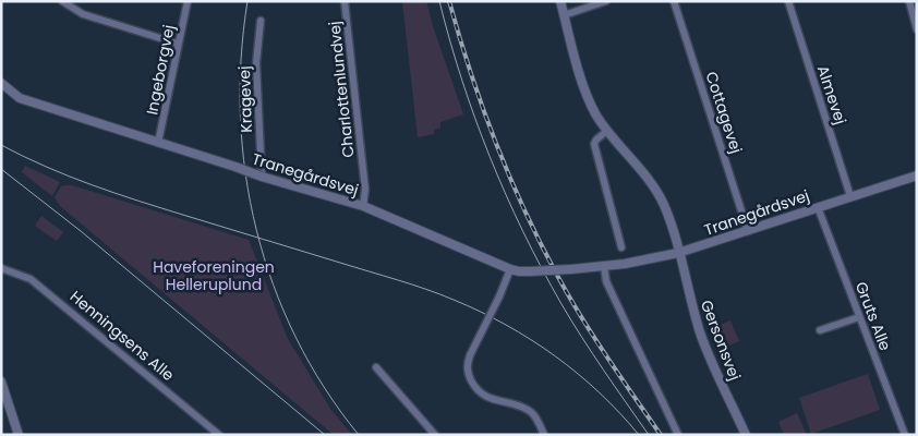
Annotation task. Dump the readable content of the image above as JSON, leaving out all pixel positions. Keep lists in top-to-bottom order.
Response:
{
  "streets": {
    "street": [
      "Ingeborgvej",
      "Charlottenlundvej",
      "Almevej",
      "Kragevej",
      "Cottagevej",
      "Tranegårdsvej",
      "Gruts Alle",
      "Henningsens Alle",
      "Gersonsvej"
    ]
  },
  "crossings": [
    ["Ingeborgvej", "Tranegårdsvej"],
    ["Charlottenlundvej", "Tranegårdsvej"],
    ["Almevej", "Tranegårdsvej"],
    ["Kragevej", "Tranegårdsvej"],
    ["Cottagevej", "Tranegårdsvej"],
    ["Tranegårdsvej", "Gruts Alle"],
    ["Tranegårdsvej", "Gersonsvej"]
  ],
  "parks": ["Haveforeningen Helleruplund"]
}
